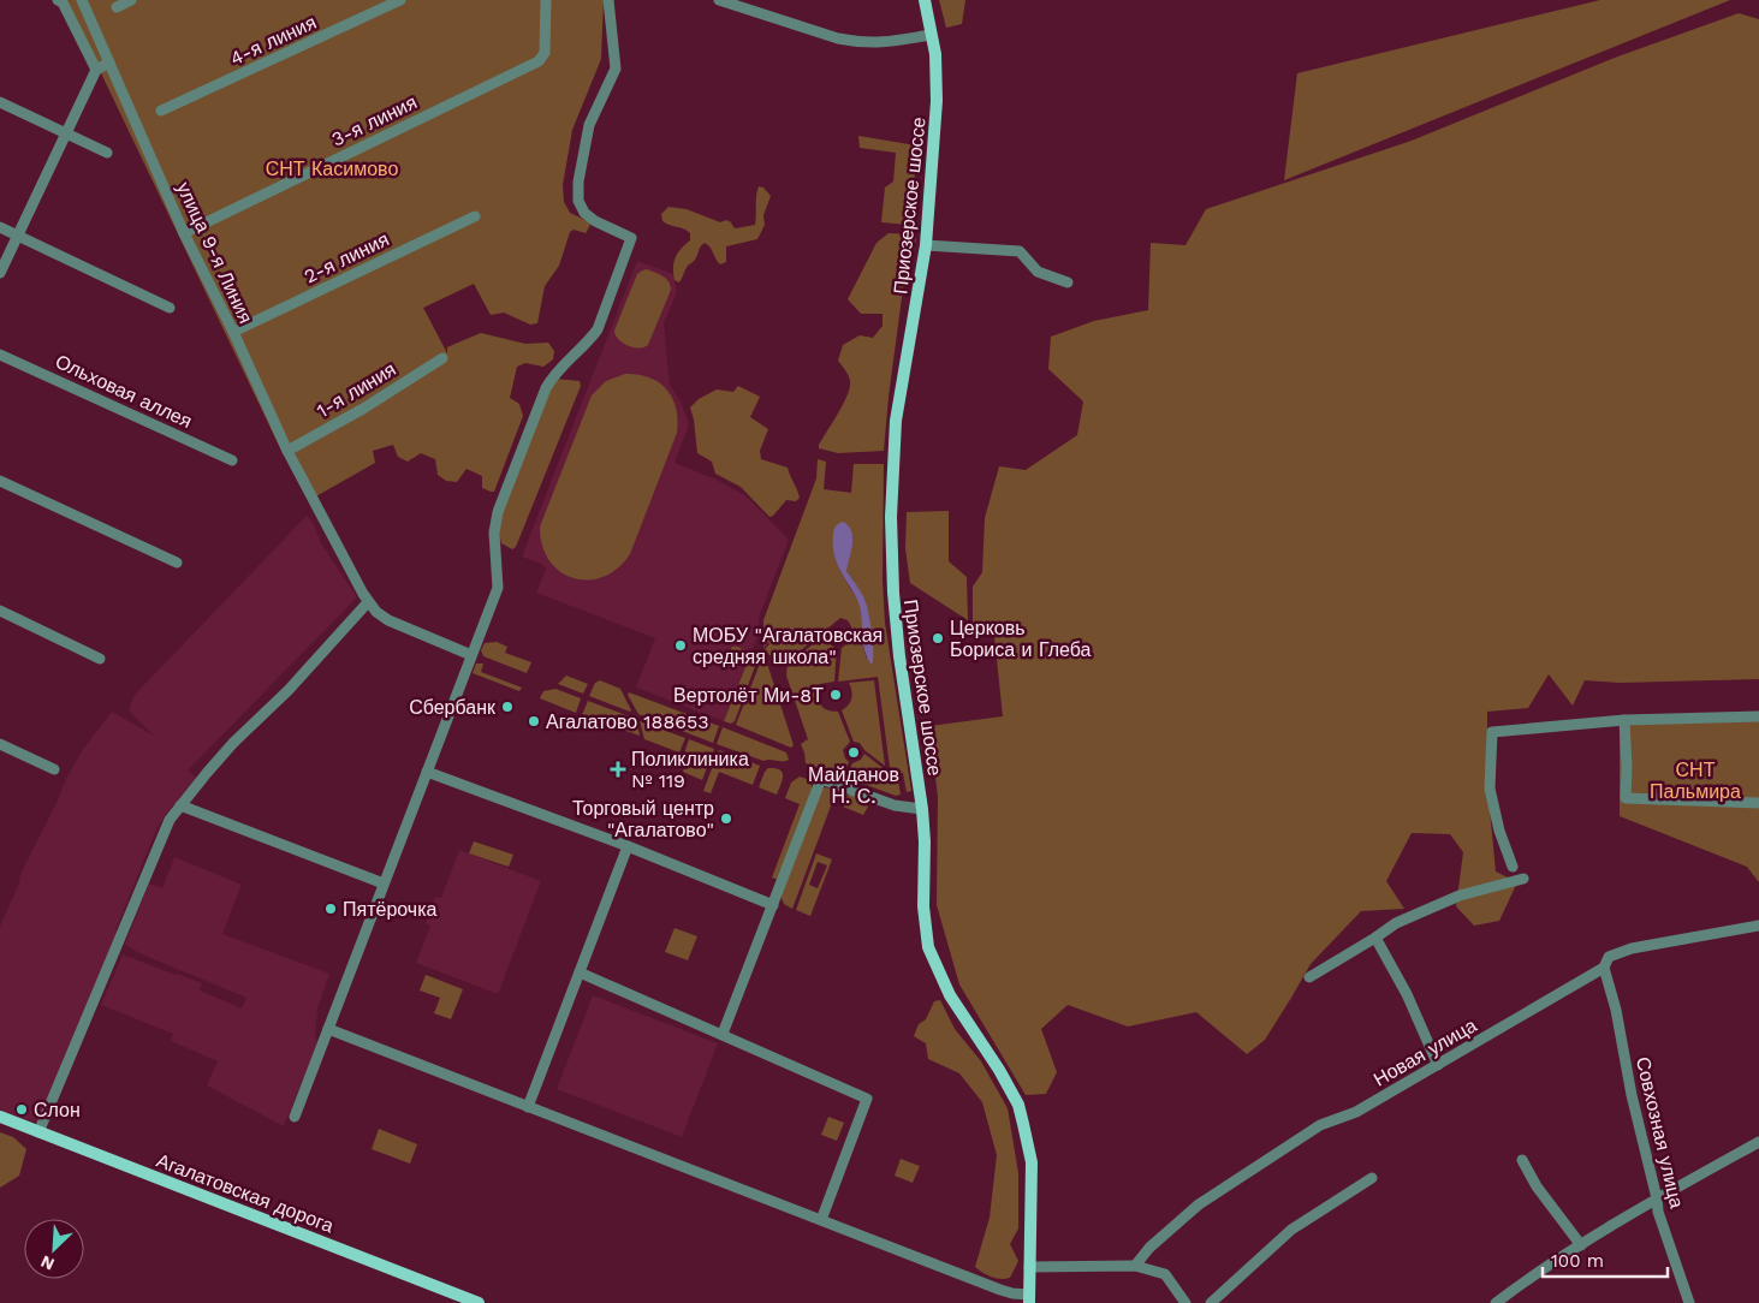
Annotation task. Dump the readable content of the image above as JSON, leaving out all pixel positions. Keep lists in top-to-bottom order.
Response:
{
  "streets": {
    "main road": ["Приозерское шоссе", "Агалатовская дорога"],
    "street": [
      "4-я линия",
      "3-я линия",
      "улица 9-я Линия",
      "2-я линия",
      "1-я линия",
      "Ольховая аллея",
      "Новая улица",
      "Совхозная улица"
    ]
  },
  "crossings": [
    ["3-я линия", "улица 9-я Линия"],
    ["улица 9-я Линия", "2-я линия"],
    ["улица 9-я Линия", "1-я линия"],
    ["Новая улица", "Совхозная улица"]
  ],
  "parks": ["СНТ Касимово", "СНТ Пальмира"],
  "places": {
    "other": [
      "Церковь Бориса и Глеба",
      "МОБУ \"Агалатовская средняя школа\"",
      "Вертолёт Ми-8Т",
      "Сбербанк",
      "Агалатово 188653",
      "Майданов Н. С.",
      "Торговый центр \"Агалатово\"",
      "Пятёрочка",
      "Слон"
    ],
    "health": ["Поликлиника № 119"]
  },
  "scale_bar": "100 m",
  "north": "bottom left"
}
